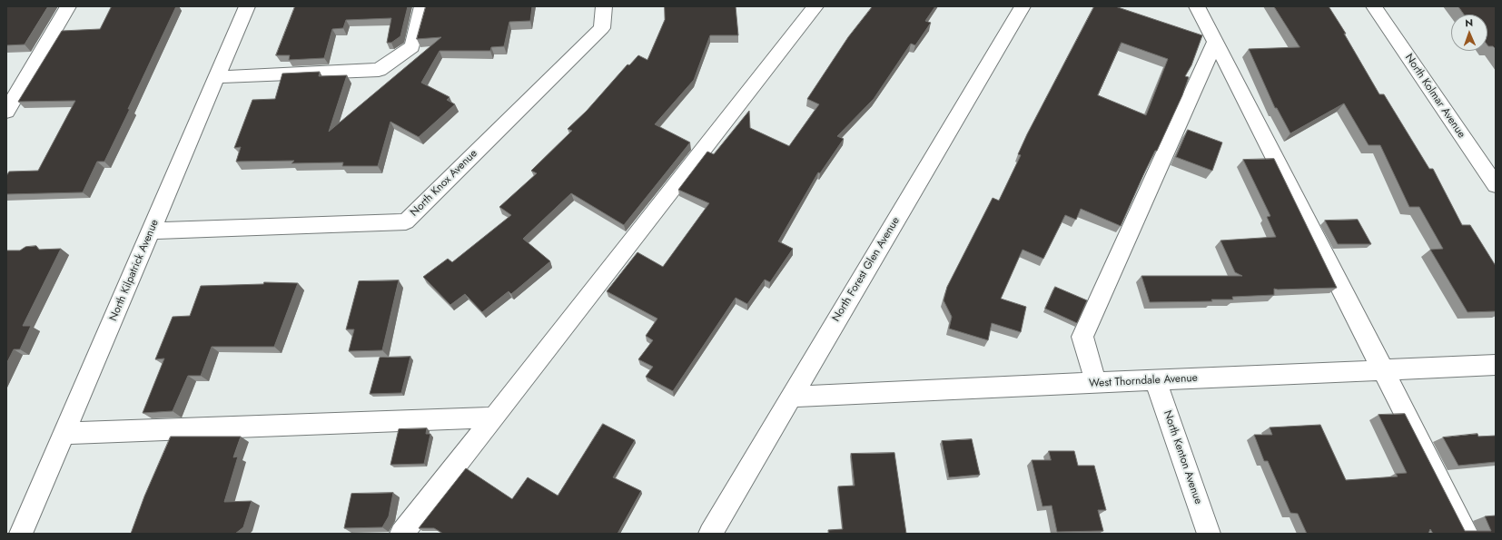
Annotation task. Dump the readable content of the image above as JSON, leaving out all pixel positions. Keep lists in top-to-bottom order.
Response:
{
  "streets": {
    "street": [
      "North Kolmar Avenue",
      "North Knox Avenue",
      "North Forest Glen Avenue",
      "North Kilpatrick Avenue",
      "West Thorndale Avenue",
      "North Kenton Avenue"
    ]
  },
  "crossings": [
    ["North Knox Avenue", "North Kilpatrick Avenue"],
    ["North Forest Glen Avenue", "West Thorndale Avenue"],
    ["West Thorndale Avenue", "North Kenton Avenue"]
  ],
  "north": "top"
}
